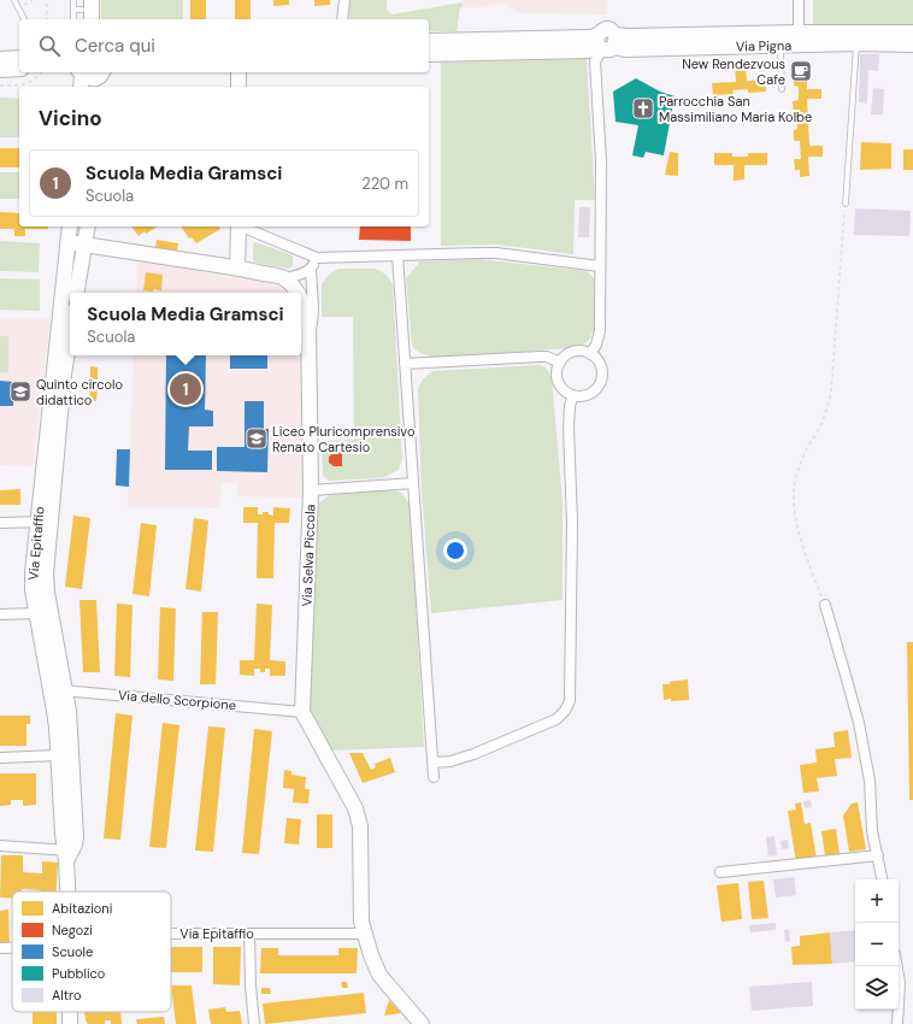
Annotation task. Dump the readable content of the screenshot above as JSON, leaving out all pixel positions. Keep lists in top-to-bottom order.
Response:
{
  "streets": {
    "street": [
      "Via Pigna",
      "Via Epitaffio",
      "Via Selva Piccola",
      "Via dello Scorpione"
    ]
  },
  "crossings": [
    ["Via Epitaffio", "Via dello Scorpione"],
    ["Via Selva Piccola", "Via dello Scorpione"]
  ],
  "places": {
    "cafe": ["New Rendezvous Cafe"],
    "church": ["Parrocchia San Massimiliano Maria Kolbe"],
    "school or university": ["Quinto circolo didattico", "Liceo Pluricomprensivo Renato Cartesio"]
  },
  "legend": [
    "Abitazioni",
    "Negozi",
    "Scuole",
    "Pubblico",
    "Altro"
  ],
  "page": {
    "search": "Cerca qui",
    "heading": "Vicino",
    "list": [
      {
        "mark": "1",
        "name": "Scuola Media Gramsci",
        "note": "Scuola",
        "value": "220 m"
      }
    ],
    "popup": ["Scuola Media Gramsci", "Scuola"],
    "pins": "1",
    "map_buttons": ["+", "−"]
  }
}
